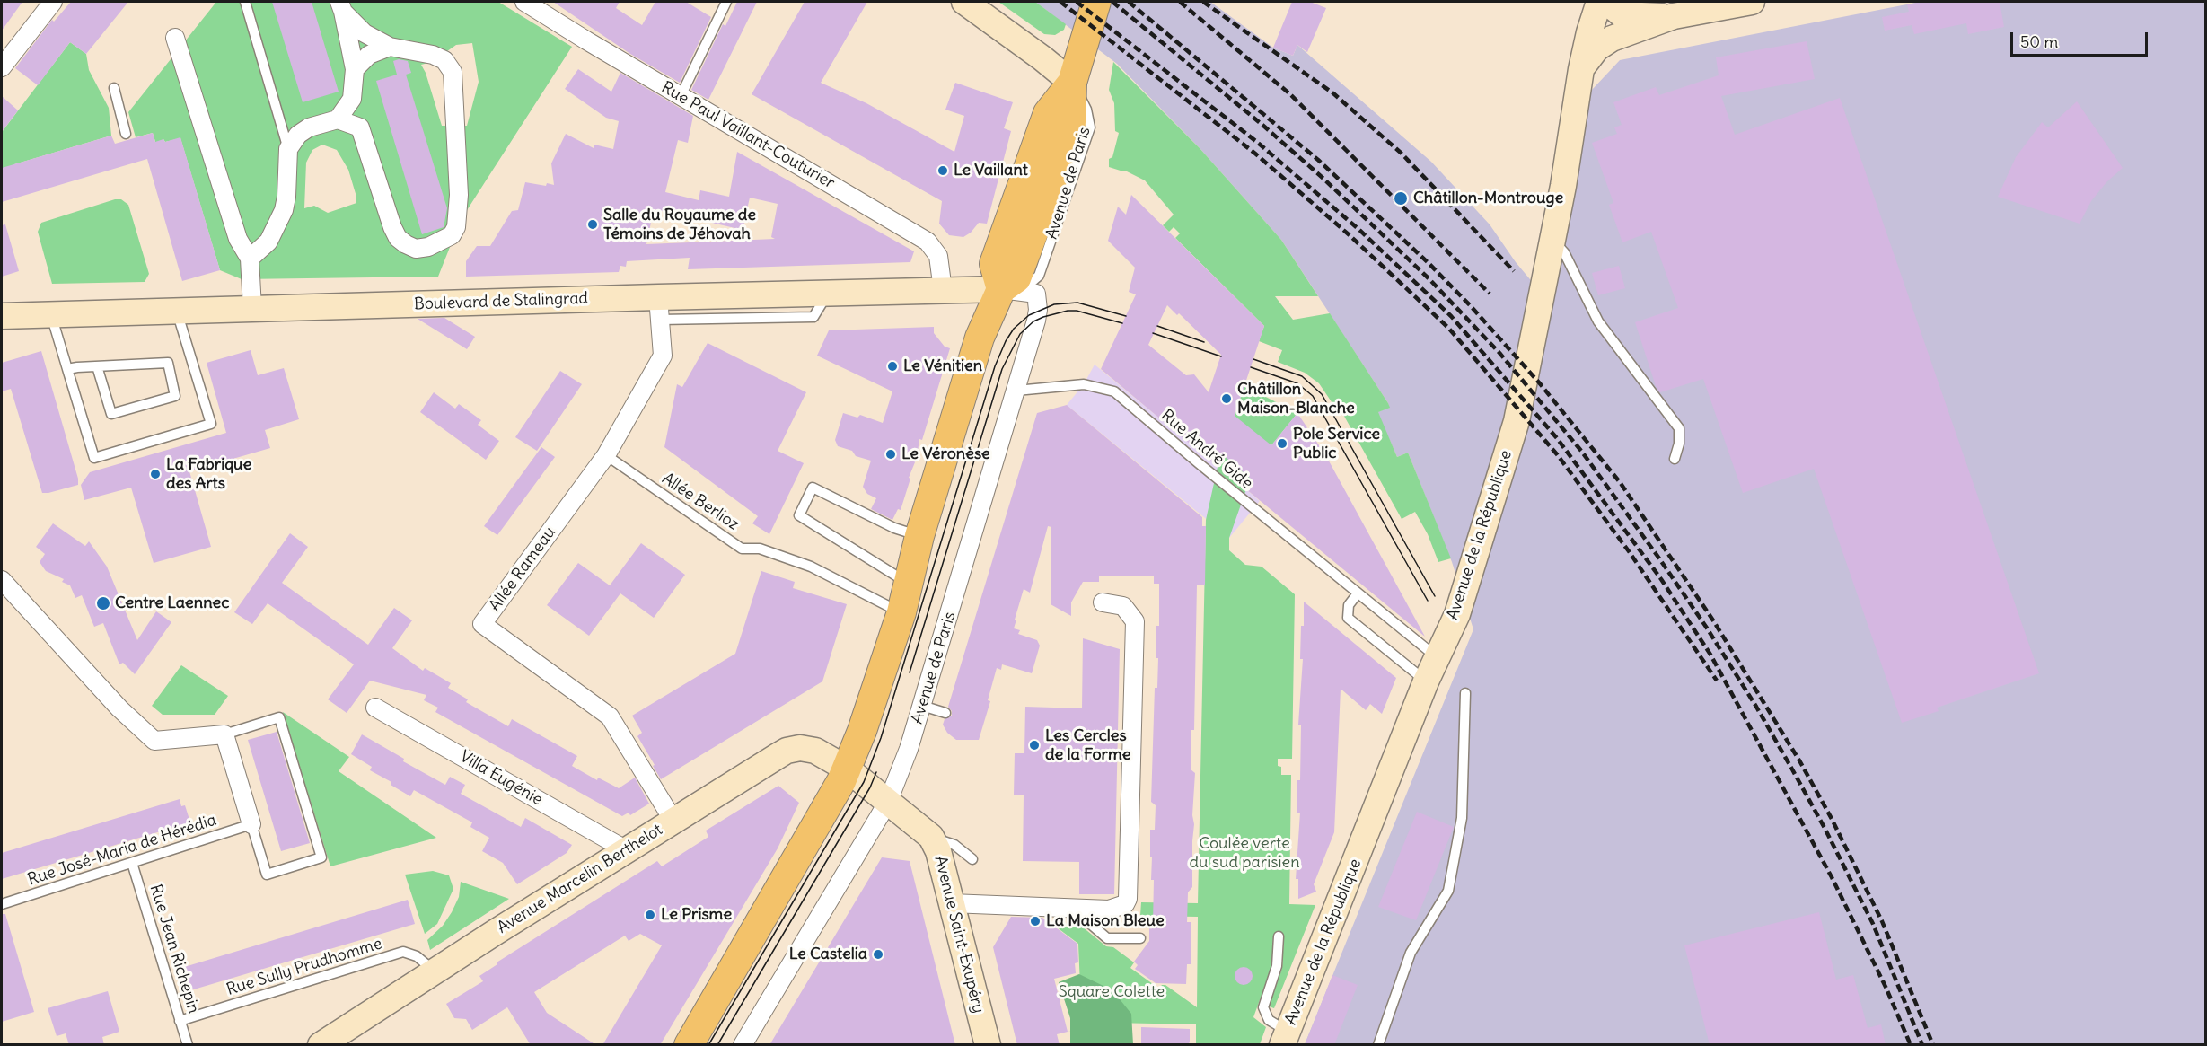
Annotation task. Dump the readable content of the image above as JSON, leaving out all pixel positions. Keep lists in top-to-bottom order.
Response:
{
  "streets": {
    "main road": [
      "Boulevard de Stalingrad",
      "Avenue de la République",
      "Avenue Marcelin Berthelot",
      "Avenue Saint-Exupéry"
    ],
    "street": [
      "Rue Paul Vaillant-Couturier",
      "Avenue de Paris",
      "Allée Rameau",
      "Villa Eugénie"
    ],
    "lane": [
      "Rue André Gide",
      "Allée Berlioz",
      "Rue José-Maria de Hérédia",
      "Rue Jean Richepin",
      "Rue Sully Prudhomme"
    ]
  },
  "crossings": [
    ["Rue Paul Vaillant-Couturier", "Boulevard de Stalingrad"],
    ["Avenue de Paris", "Boulevard de Stalingrad"],
    ["Avenue de Paris", "Rue André Gide"],
    ["Avenue de Paris", "Avenue Saint-Exupéry"],
    ["Boulevard de Stalingrad", "Allée Rameau"],
    ["Rue André Gide", "Avenue de la République"],
    ["Allée Berlioz", "Allée Rameau"],
    ["Allée Rameau", "Avenue Marcelin Berthelot"],
    ["Villa Eugénie", "Avenue Marcelin Berthelot"],
    ["Rue José-Maria de Hérédia", "Rue Jean Richepin"],
    ["Avenue Marcelin Berthelot", "Avenue Saint-Exupéry"],
    ["Avenue Marcelin Berthelot", "Rue Sully Prudhomme"],
    ["Rue Jean Richepin", "Rue Sully Prudhomme"]
  ],
  "parks": ["Coulée verte du sud parisien", "Square Colette"],
  "places": [
    "Le Vaillant",
    "Châtillon-Montrouge",
    "Salle du Royaume de Témoins de Jéhovah",
    "Le Vénitien",
    "Châtillon Maison-Blanche",
    "Pole Service Public",
    "Le Véronèse",
    "La Fabrique des Arts",
    "Centre Laennec",
    "Les Cercles de la Forme",
    "Le Prisme",
    "La Maison Bleue",
    "Le Castelia"
  ],
  "scale_bar": "50 m"
}
